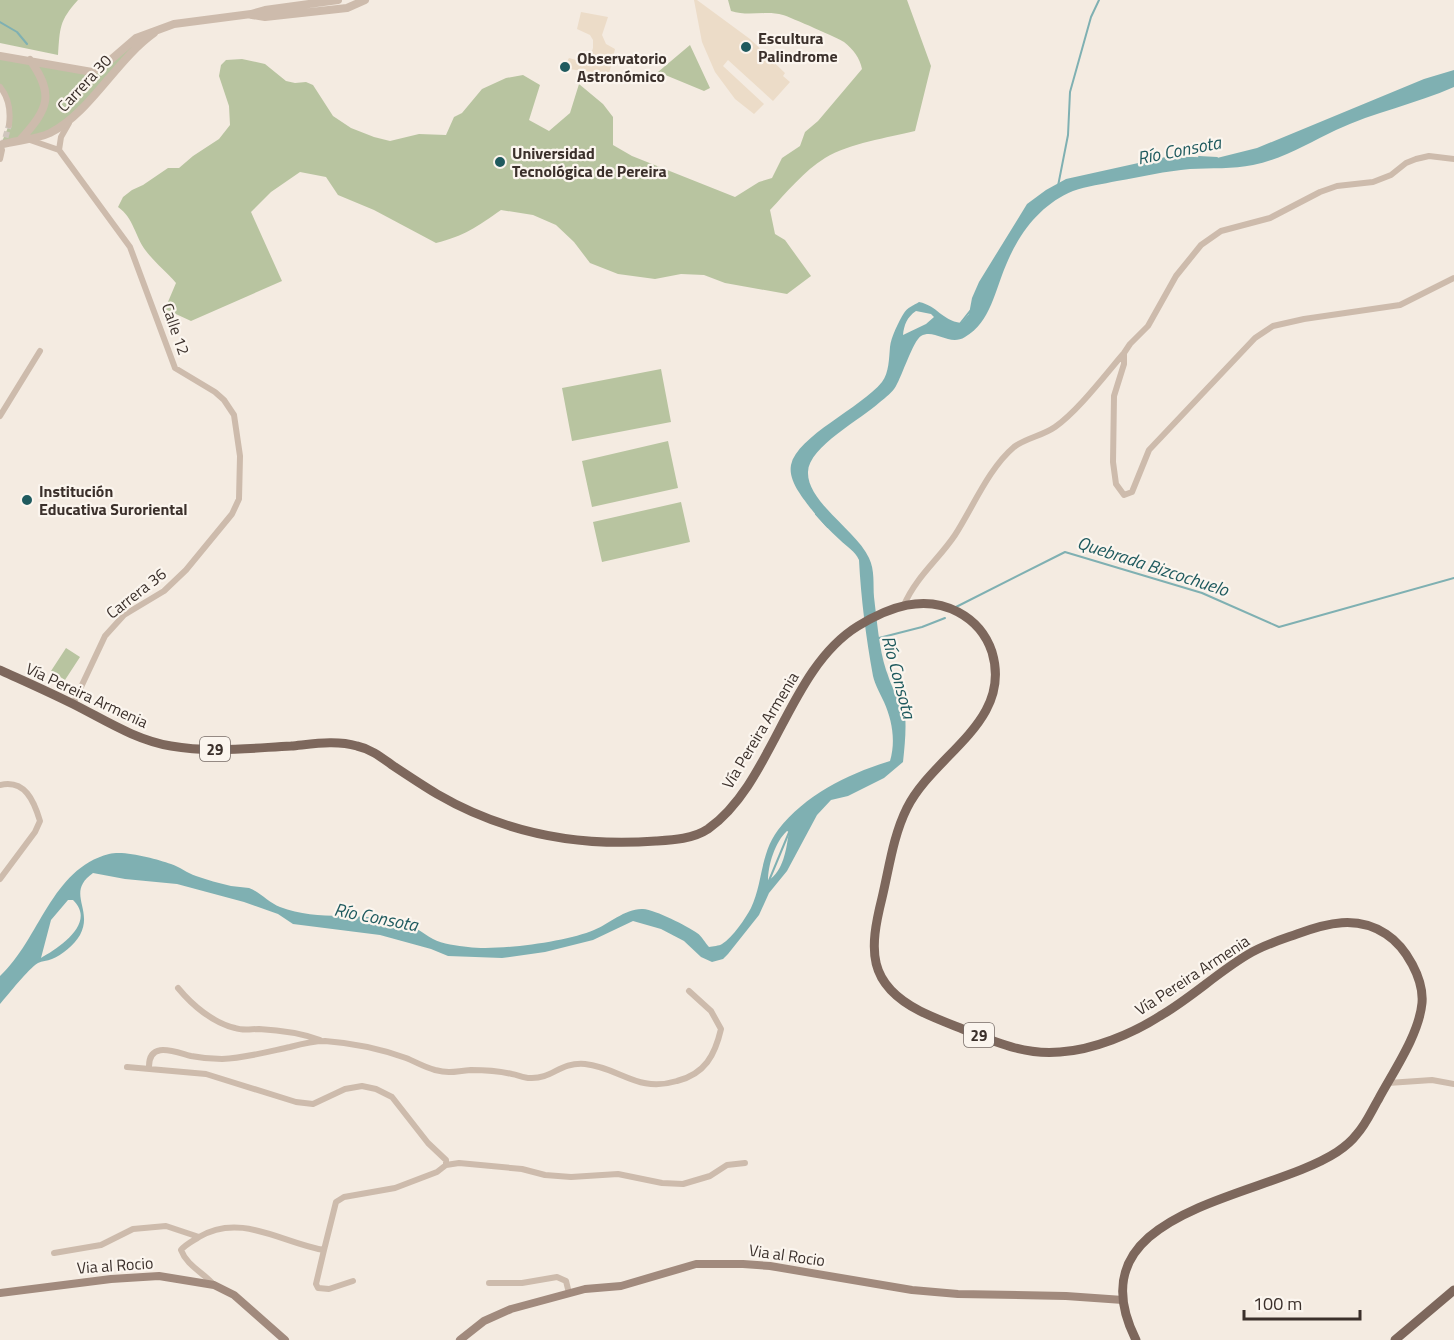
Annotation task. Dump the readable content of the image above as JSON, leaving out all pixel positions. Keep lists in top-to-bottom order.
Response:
{
  "streets": {
    "main road": ["Vía Pereira Armenia", "29", "Via al Rocio"],
    "street": ["Carrera 30", "Calle 12", "Carrera 36"]
  },
  "crossings": [
    ["Calle 12", "Carrera 36"],
    ["Carrera 36", "Vía Pereira Armenia"],
    ["Vía Pereira Armenia", "Via al Rocio"]
  ],
  "water": ["Río Consota", "Quebrada Bizcochuelo"],
  "places": [
    "Escultura Palindrome",
    "Observatorio Astronómico",
    "Universidad Tecnológica de Pereira",
    "Institución Educativa Suroriental"
  ],
  "scale_bar": "100 m"
}
